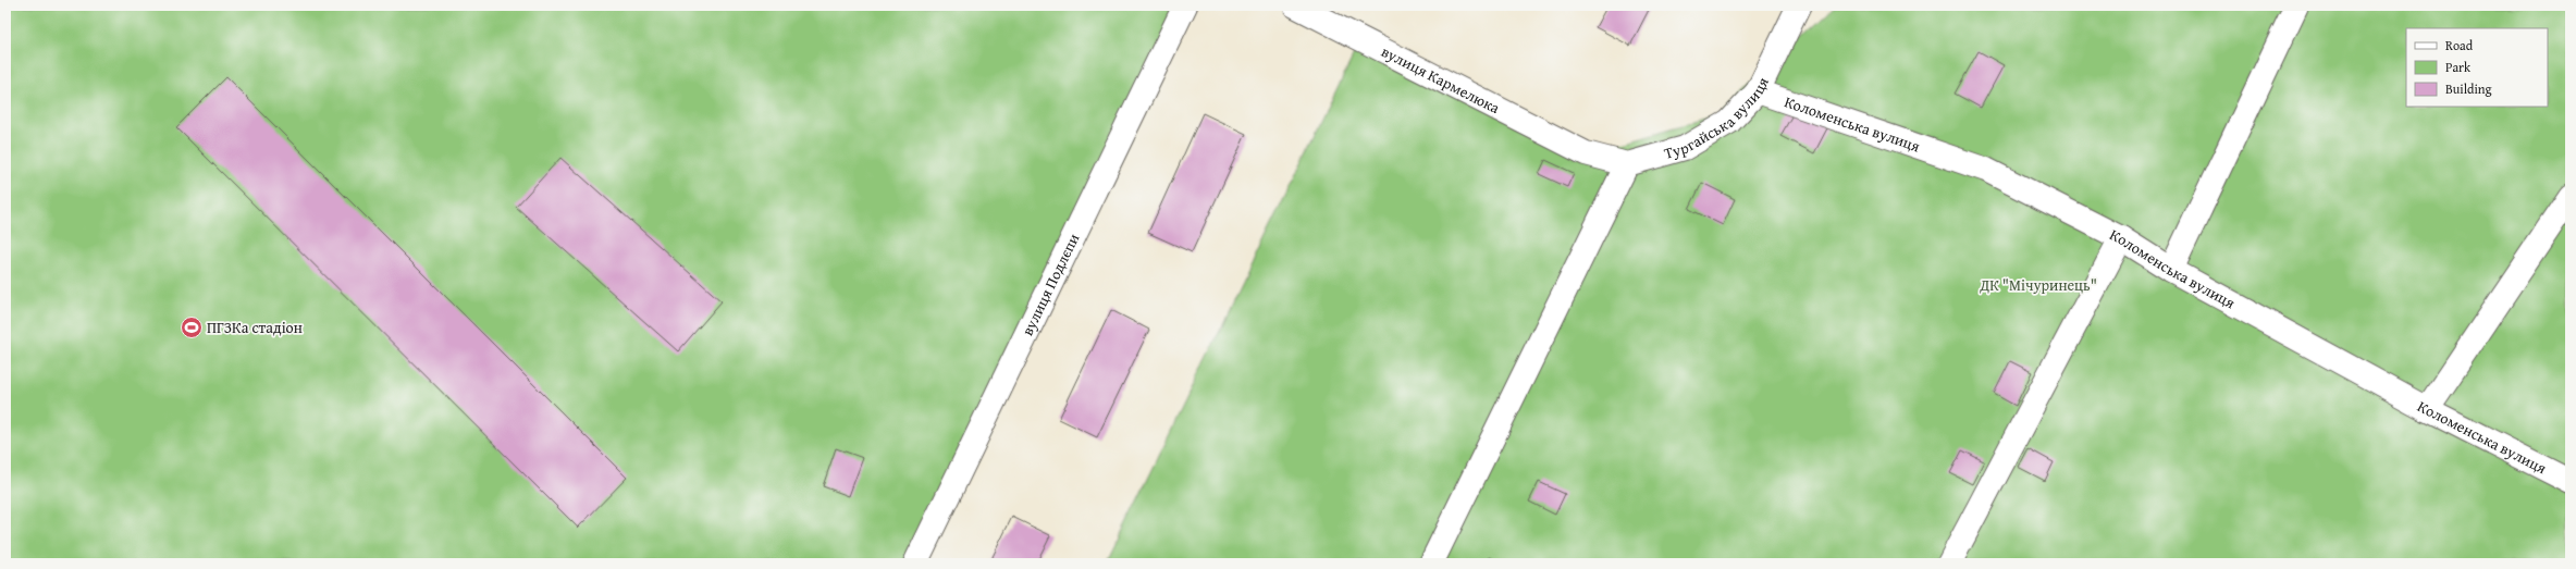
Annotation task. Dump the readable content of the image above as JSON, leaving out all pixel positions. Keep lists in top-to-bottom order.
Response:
{
  "streets": {
    "street": [
      "вулиця Кармелюка",
      "Тургайська вулиця",
      "Коломенська вулиця",
      "вулиця Подлєпи"
    ]
  },
  "crossings": [
    ["вулиця Кармелюка", "Тургайська вулиця"],
    ["Тургайська вулиця", "Коломенська вулиця"]
  ],
  "parks": ["ДК \"Мічуринець\""],
  "places": {
    "sports": ["ПГЗКа стадіон"]
  },
  "legend": ["Road", "Park", "Building"]
}
